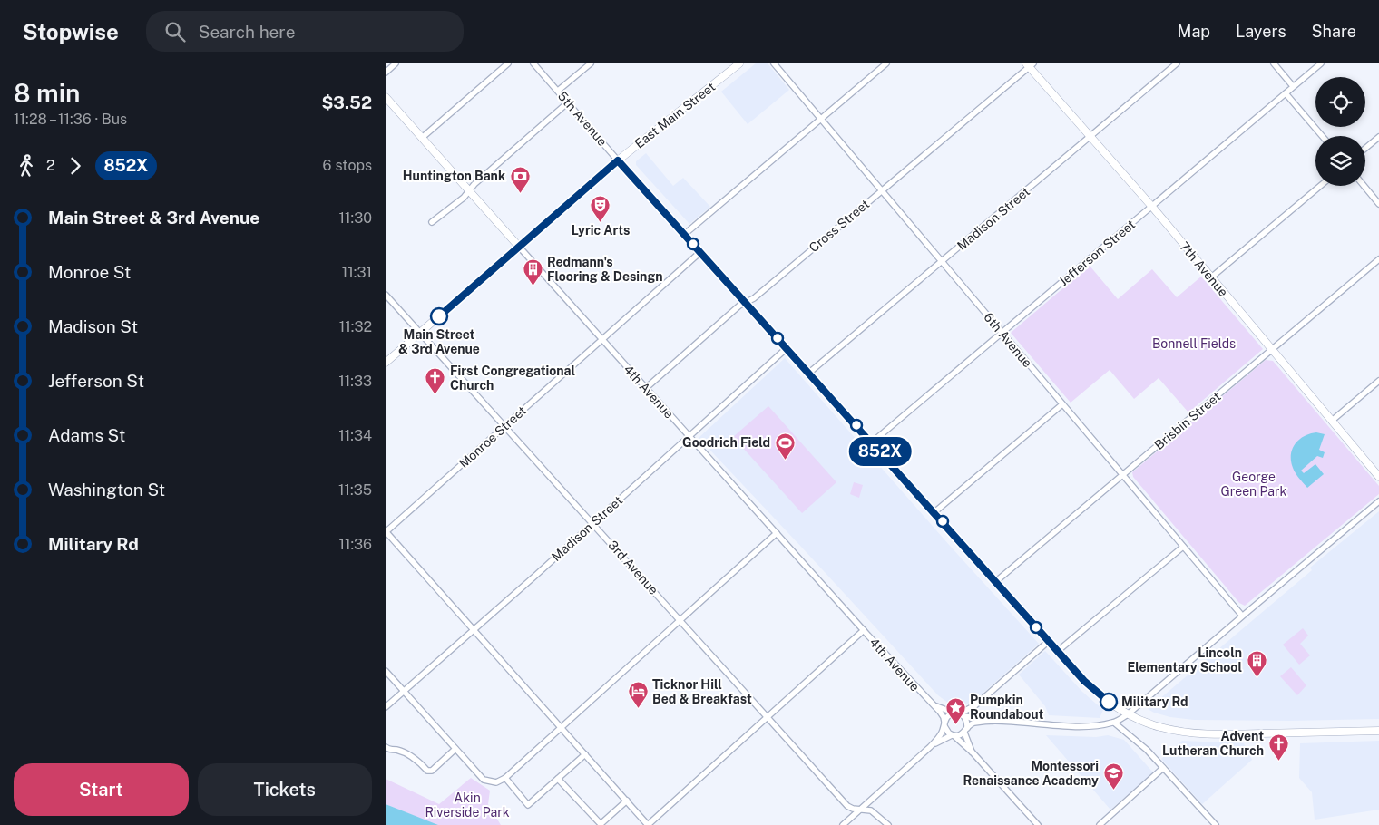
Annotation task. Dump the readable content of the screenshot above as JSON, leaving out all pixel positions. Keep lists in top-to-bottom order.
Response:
{
  "streets": {
    "main road": [
      "East Main Street",
      "5th Avenue",
      "7th Avenue",
      "4th Avenue"
    ],
    "street": [
      "Madison Street",
      "Cross Street",
      "Jefferson Street",
      "6th Avenue",
      "Brisbin Street",
      "Monroe Street",
      "3rd Avenue"
    ]
  },
  "crossings": [
    ["East Main Street", "5th Avenue"],
    ["East Main Street", "4th Avenue"],
    ["East Main Street", "3rd Avenue"],
    ["5th Avenue", "Madison Street"],
    ["5th Avenue", "Cross Street"],
    ["5th Avenue", "Jefferson Street"],
    ["5th Avenue", "Brisbin Street"],
    ["5th Avenue", "Monroe Street"],
    ["Madison Street", "7th Avenue"],
    ["Madison Street", "6th Avenue"],
    ["Madison Street", "4th Avenue"],
    ["Madison Street", "3rd Avenue"],
    ["Cross Street", "7th Avenue"],
    ["Cross Street", "6th Avenue"],
    ["Cross Street", "4th Avenue"],
    ["Jefferson Street", "7th Avenue"],
    ["Jefferson Street", "6th Avenue"],
    ["7th Avenue", "Brisbin Street"],
    ["6th Avenue", "Brisbin Street"],
    ["4th Avenue", "Monroe Street"],
    ["Monroe Street", "3rd Avenue"]
  ],
  "parks": ["Bonnell Fields", "George Green Park", "Akin Riverside Park"],
  "places": {
    "bank": ["Huntington Bank"],
    "theatre": ["Lyric Arts"],
    "building": ["Redmann's Flooring & Desingn", "Lincoln Elementary School"],
    "other": ["Main Street & 3rd Avenue", "Military Rd"],
    "church": ["First Congregational Church", "Advent Lutheran Church"],
    "sports": ["Goodrich Field"],
    "hotel": ["Ticknor Hill Bed & Breakfast"],
    "place": ["Pumpkin Roundabout"],
    "school or university": ["Montessori Renaissance Academy"]
  },
  "lines": ["bus line 852X"],
  "page": {
    "header": "Stopwise",
    "search": "Search here",
    "nav": ["Map", "Layers", "Share"],
    "heading": ["8 min", "11:28 – 11:36 · Bus", "$3.52"],
    "on_map": "852X",
    "legs": ["2", "852X", "6 stops"],
    "list": [
      {
        "name": "Main Street & 3rd Avenue",
        "value": "11:30"
      },
      {
        "name": "Monroe St",
        "value": "11:31"
      },
      {
        "name": "Madison St",
        "value": "11:32"
      },
      {
        "name": "Jefferson St",
        "value": "11:33"
      },
      {
        "name": "Adams St",
        "value": "11:34"
      },
      {
        "name": "Washington St",
        "value": "11:35"
      },
      {
        "name": "Military Rd",
        "value": "11:36"
      }
    ],
    "buttons": ["Start", "Tickets"]
  }
}
